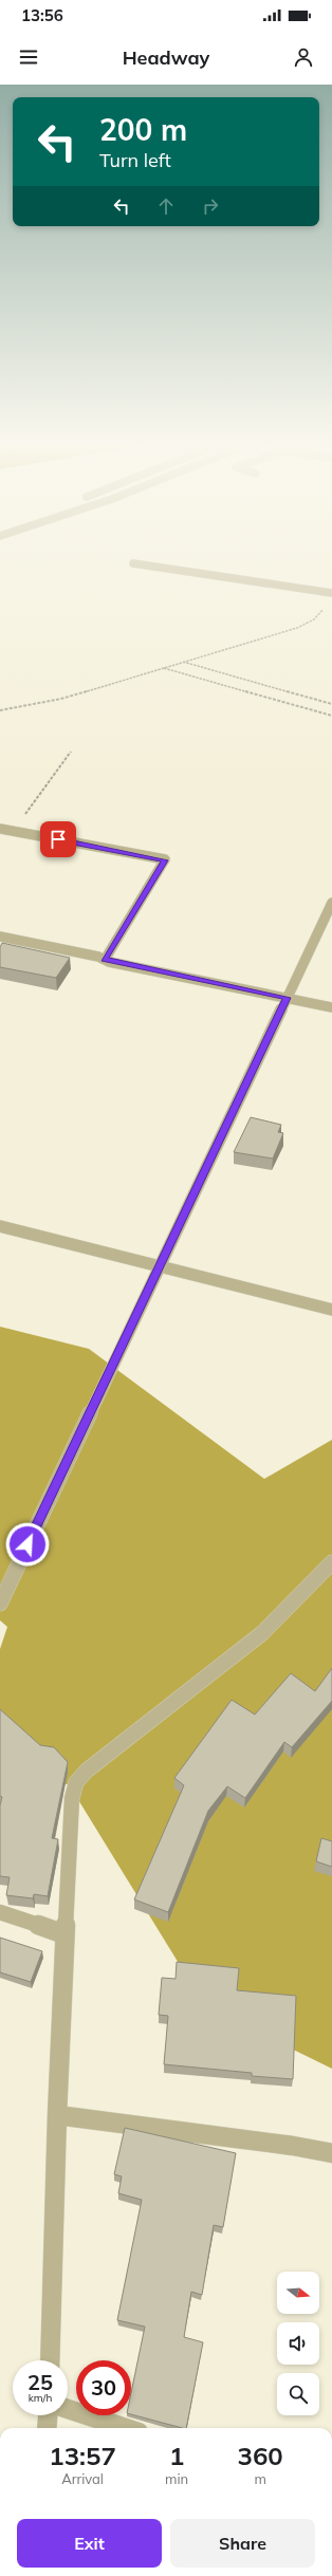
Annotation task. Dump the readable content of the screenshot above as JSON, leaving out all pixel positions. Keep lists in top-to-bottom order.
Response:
{
  "north": "right",
  "page": {
    "status": "13:56",
    "header": "Headway",
    "turn": ["200 m", "Turn left"],
    "speed": "25 km/h",
    "limit": "30",
    "eta": [
      "13:57",
      "Arrival",
      "1",
      "min",
      "360",
      "m"
    ],
    "buttons": ["Exit", "Share"]
  }
}
